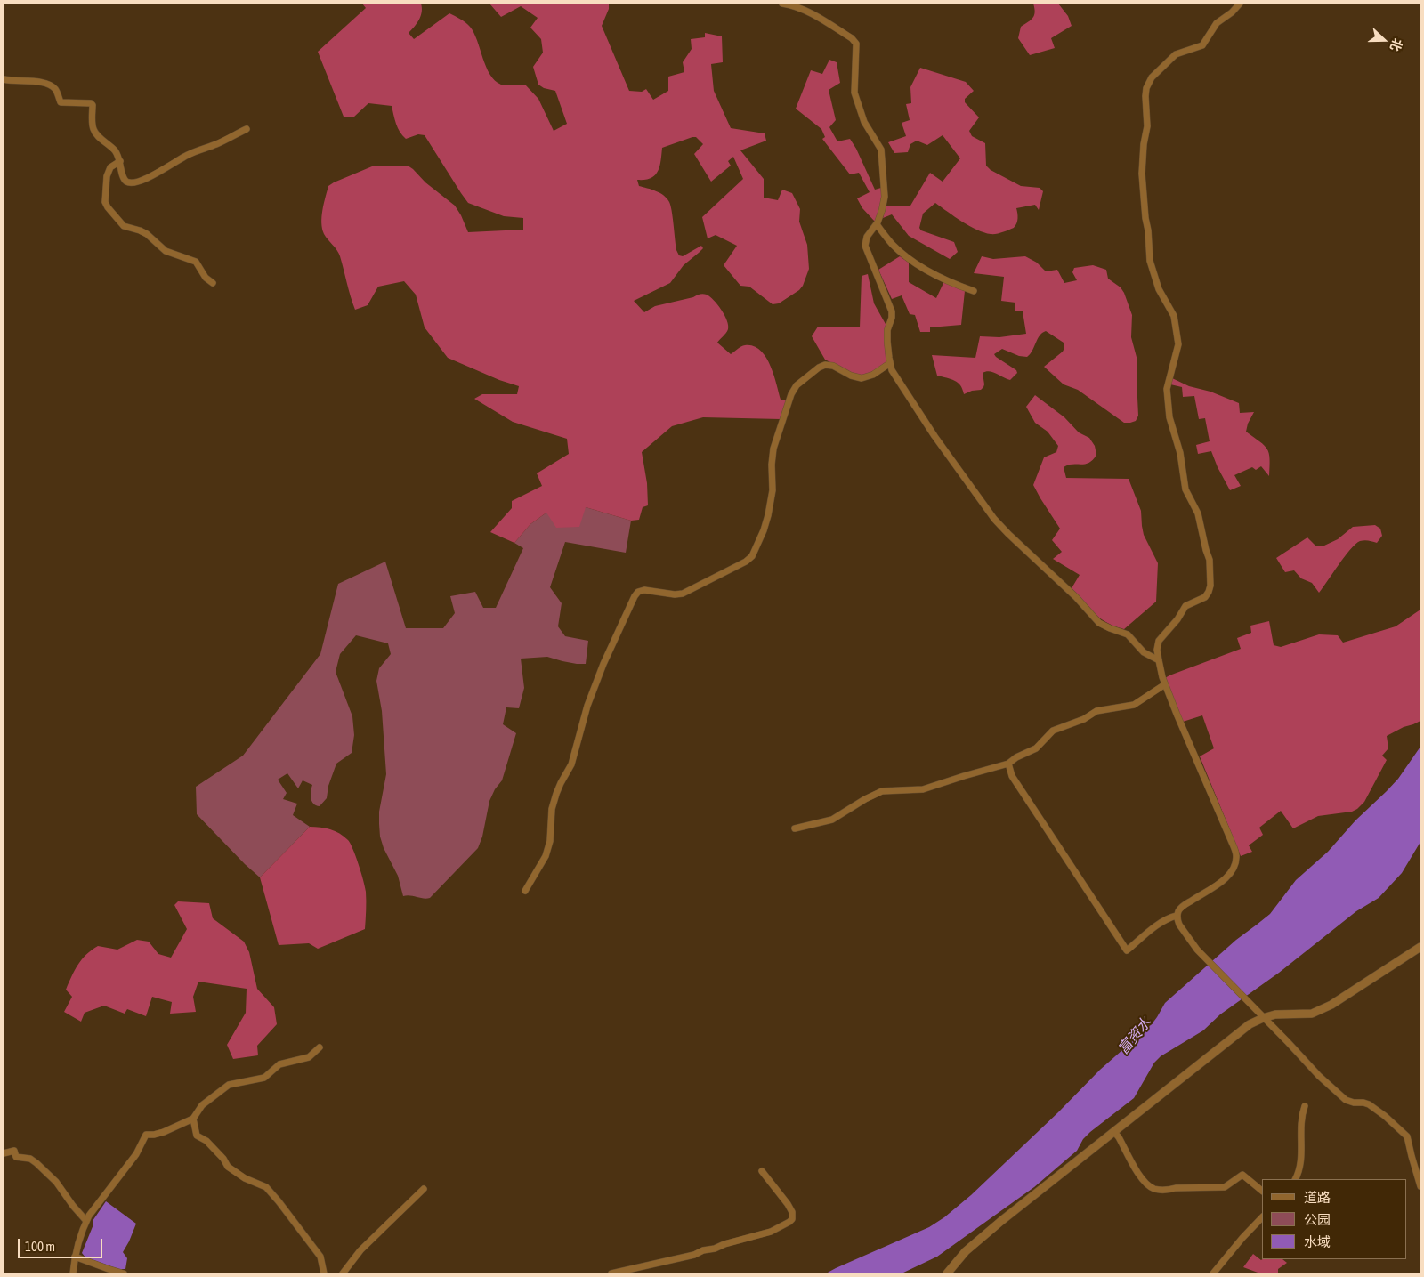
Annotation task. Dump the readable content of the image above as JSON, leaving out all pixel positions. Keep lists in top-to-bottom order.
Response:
{
  "water": ["富资水"],
  "legend": ["道路", "公园", "水域"],
  "scale_bar": "100 m",
  "north": "right"
}
